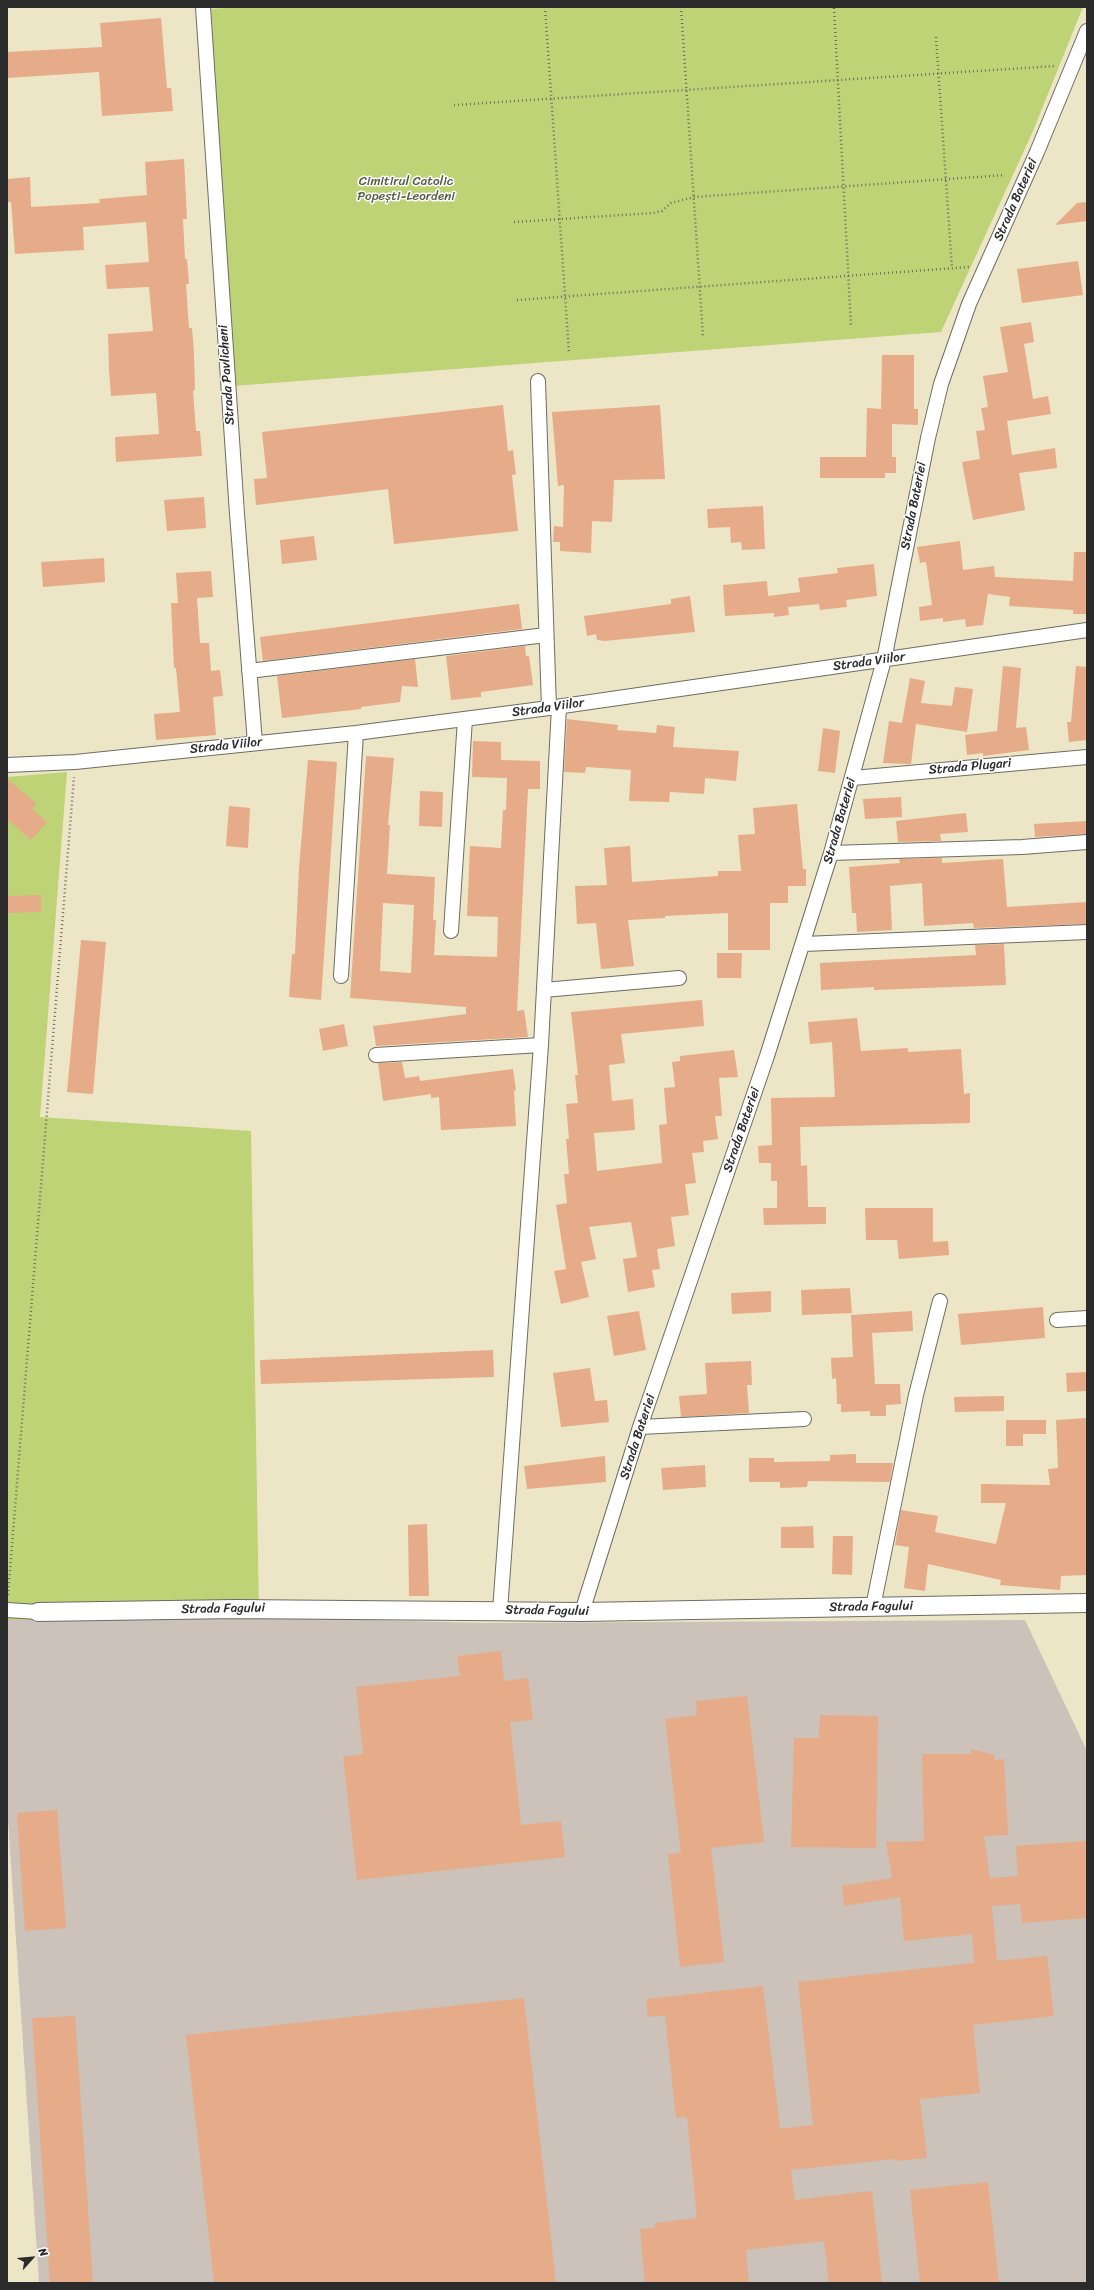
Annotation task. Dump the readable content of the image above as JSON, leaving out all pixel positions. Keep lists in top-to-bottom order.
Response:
{
  "streets": {
    "street": [
      "Strada Bateriei",
      "Strada Pavlicheni",
      "Strada Viilor",
      "Strada Plugari",
      "Strada Fagului"
    ]
  },
  "crossings": [
    ["Strada Bateriei", "Strada Viilor"],
    ["Strada Bateriei", "Strada Plugari"],
    ["Strada Bateriei", "Strada Fagului"],
    ["Strada Pavlicheni", "Strada Viilor"]
  ],
  "parks": ["Cimitirul Catolic Popești-Leordeni"],
  "north": "top right"
}
